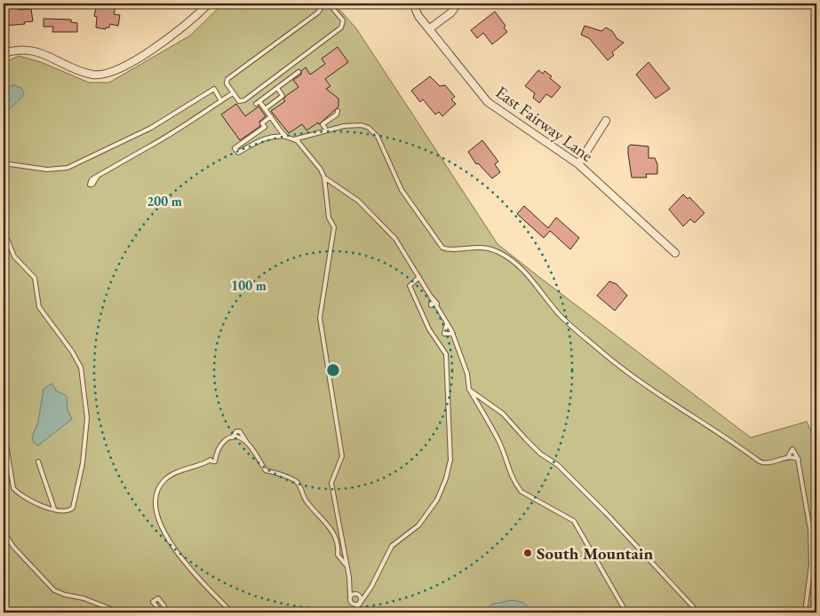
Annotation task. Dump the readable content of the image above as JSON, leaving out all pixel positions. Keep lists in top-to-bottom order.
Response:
{
  "streets": {
    "street": ["East Fairway Lane"]
  },
  "places": ["South Mountain"],
  "rings": ["200 m", "100 m"]
}
